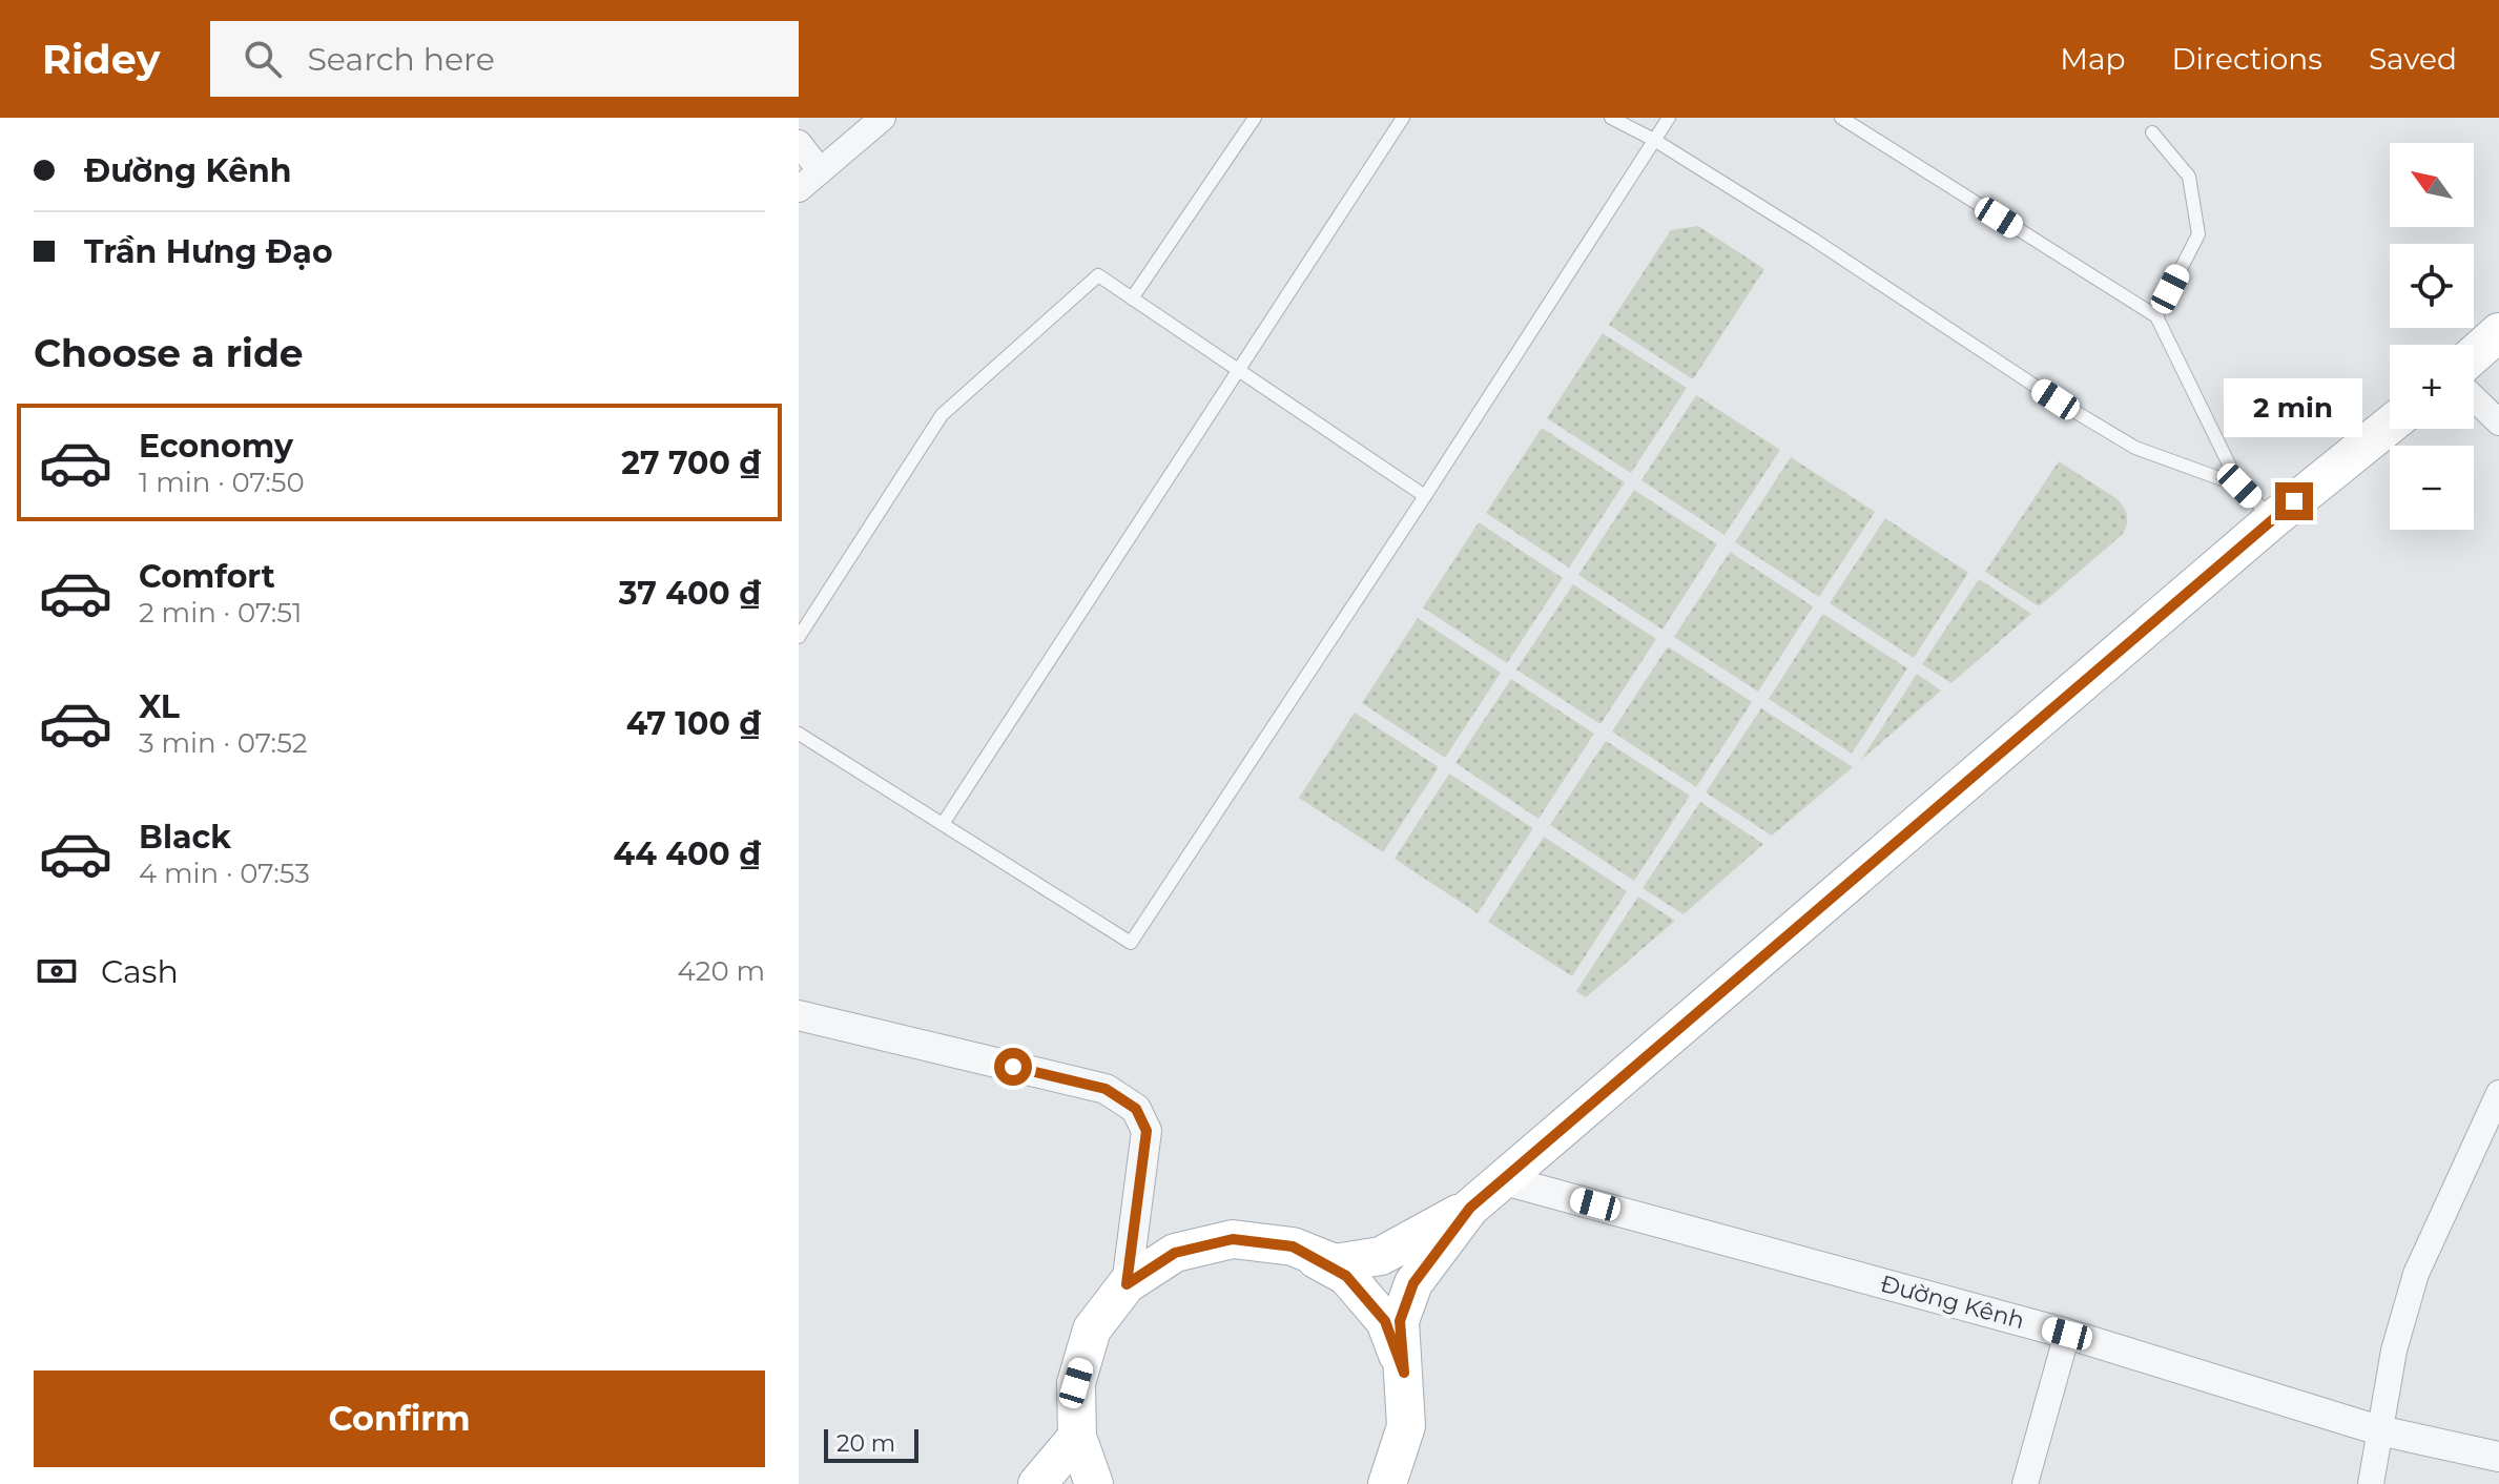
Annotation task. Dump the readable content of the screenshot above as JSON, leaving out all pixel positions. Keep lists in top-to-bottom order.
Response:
{
  "streets": {
    "street": ["Đường Kênh"]
  },
  "scale_bar": "20 m",
  "north": "top left",
  "page": {
    "header": "Ridey",
    "search": "Search here",
    "nav": ["Map", "Directions", "Saved"],
    "banner": ["Đường Kênh", "Trần Hưng Đạo"],
    "map_buttons": ["+", "−"],
    "heading": "Choose a ride",
    "bubble": "2 min",
    "list": [
      {
        "name": "Economy",
        "note": "1 min · 07:50",
        "value": "27 700 ₫"
      },
      {
        "name": "Comfort",
        "note": "2 min · 07:51",
        "value": "37 400 ₫"
      },
      {
        "name": "XL",
        "note": "3 min · 07:52",
        "value": "47 100 ₫"
      },
      {
        "name": "Black",
        "note": "4 min · 07:53",
        "value": "44 400 ₫"
      }
    ],
    "pay": ["Cash", "420 m"],
    "buttons": "Confirm",
    "scale": "20 m"
  }
}
